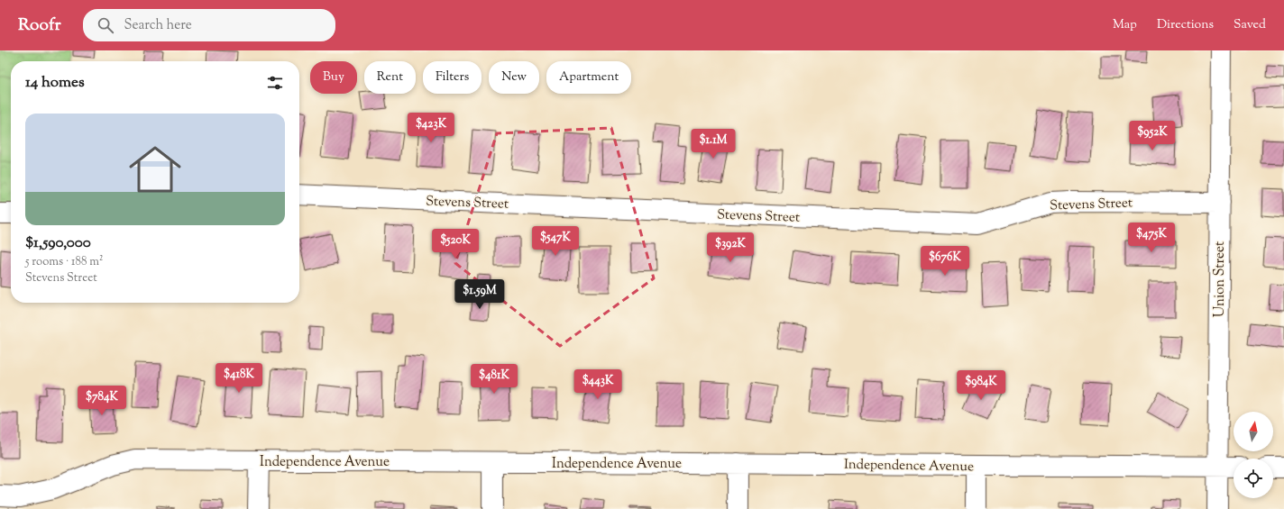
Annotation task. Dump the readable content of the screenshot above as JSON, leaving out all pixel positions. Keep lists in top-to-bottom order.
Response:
{
  "streets": {
    "street": ["Stevens Street", "Union Street", "Independence Avenue"]
  },
  "crossings": [
    ["Stevens Street", "Union Street"],
    ["Union Street", "Independence Avenue"]
  ],
  "north": "top",
  "page": {
    "header": "Roofr",
    "search": "Search here",
    "nav": ["Map", "Directions", "Saved"],
    "chip": [
      "Buy",
      "Rent",
      "Filters",
      "New",
      "Apartment"
    ],
    "heading": "14 homes",
    "list": [
      {
        "name": "$1,590,000",
        "note": "5 rooms · 188 m² · Stevens Street"
      }
    ],
    "price": [
      "$423K",
      "$952K",
      "$1.1M",
      "$475K",
      "$547K",
      "$520K",
      "$392K",
      "$676K",
      "$1.59M",
      "$418K",
      "$481K",
      "$443K",
      "$984K",
      "$784K"
    ]
  }
}
